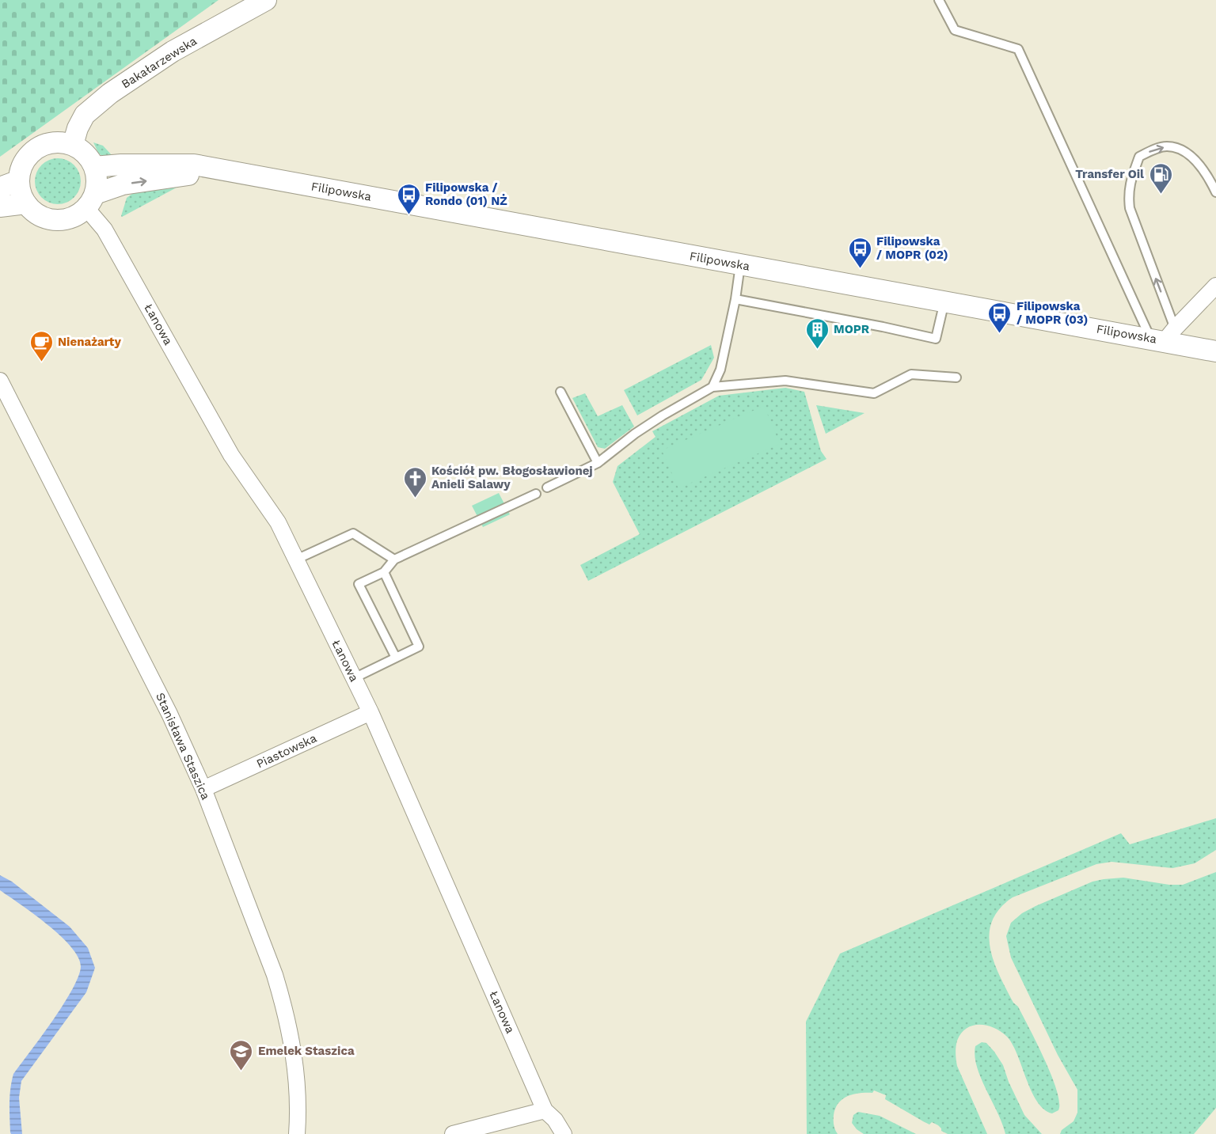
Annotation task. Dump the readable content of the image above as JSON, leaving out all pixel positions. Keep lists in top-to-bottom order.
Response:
{
  "streets": {
    "street": [
      "Bakałarzewska",
      "Filipowska",
      "Łanowa",
      "Stanisława Staszica",
      "Piastowska"
    ]
  },
  "crossings": [
    ["Bakałarzewska", "Filipowska"],
    ["Bakałarzewska", "Łanowa"],
    ["Filipowska", "Łanowa"],
    ["Łanowa", "Piastowska"],
    ["Stanisława Staszica", "Piastowska"]
  ],
  "places": {
    "fuel station": ["Transfer Oil"],
    "bus stop": ["Filipowska / Rondo (01) NŻ", "Filipowska / MOPR (02)", "Filipowska / MOPR (03)"],
    "building": ["MOPR"],
    "cafe": ["Nienażarty"],
    "church": ["Kościół pw. Błogosławionej Anieli Salawy"],
    "school or university": ["Emelek Staszica"]
  }
}
